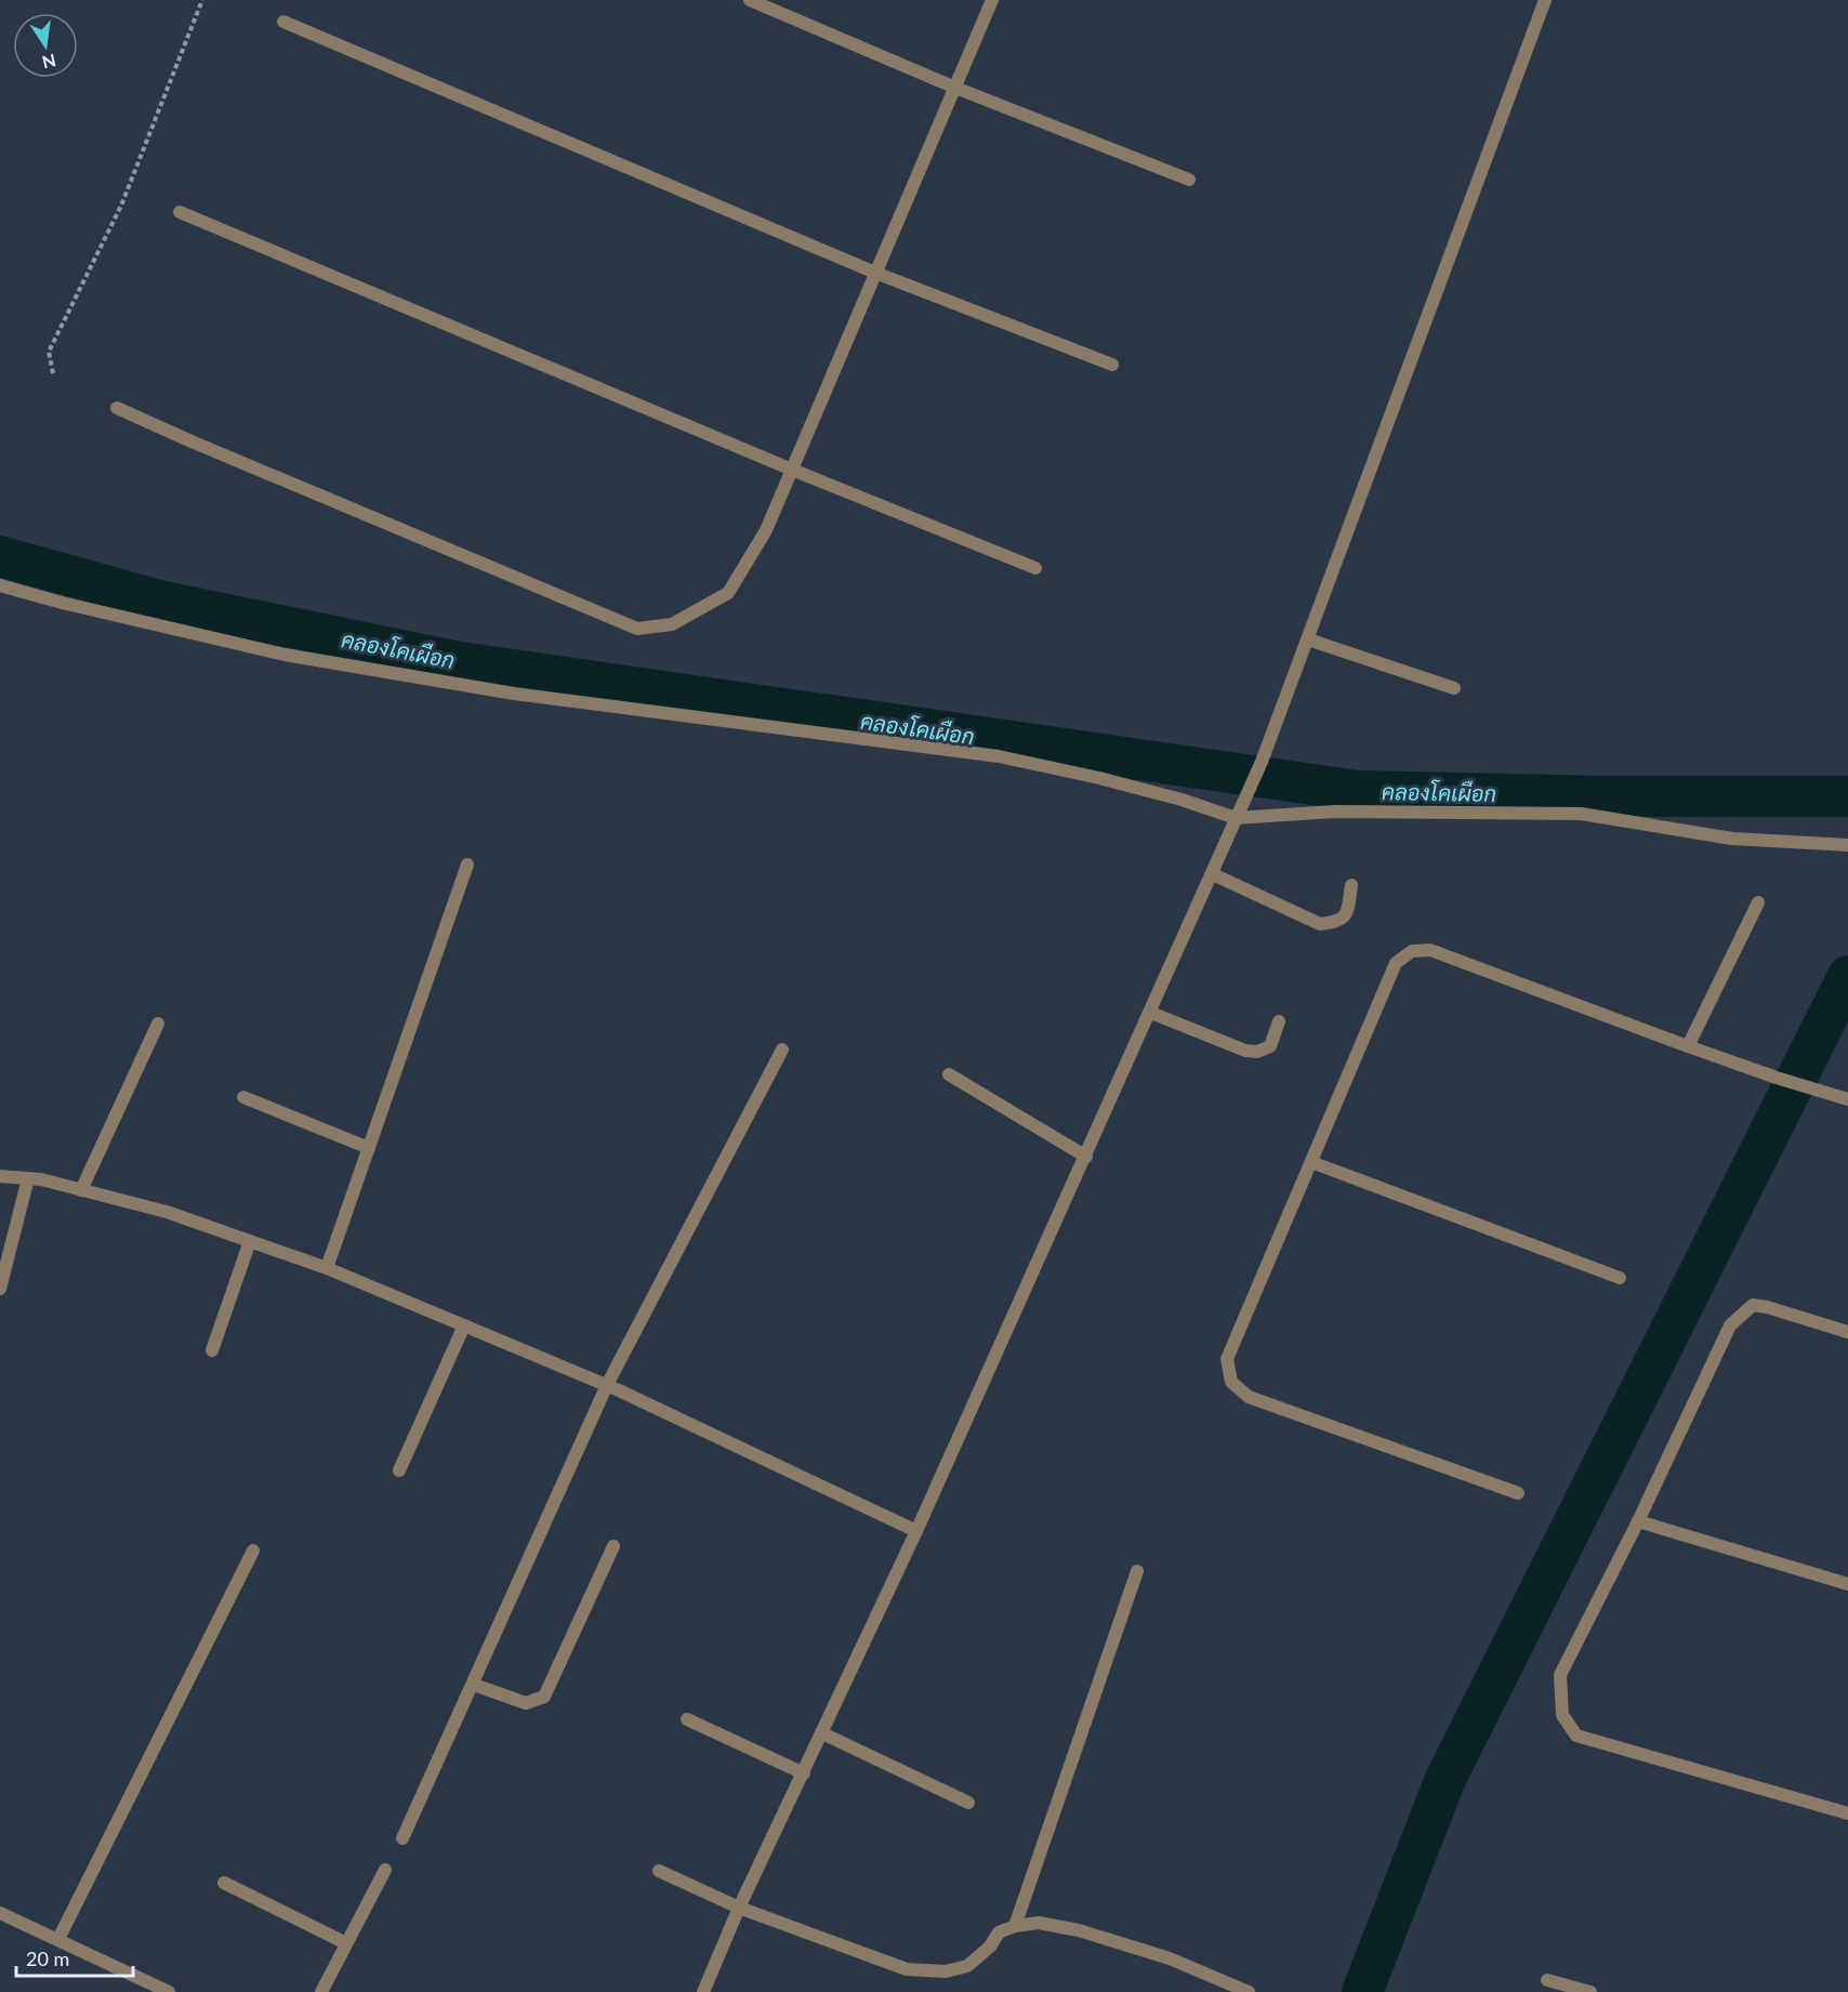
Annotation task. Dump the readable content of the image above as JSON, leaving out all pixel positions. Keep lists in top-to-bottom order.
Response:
{
  "water": ["คลองโคเผือก"],
  "scale_bar": "20 m",
  "north": "bottom"
}
